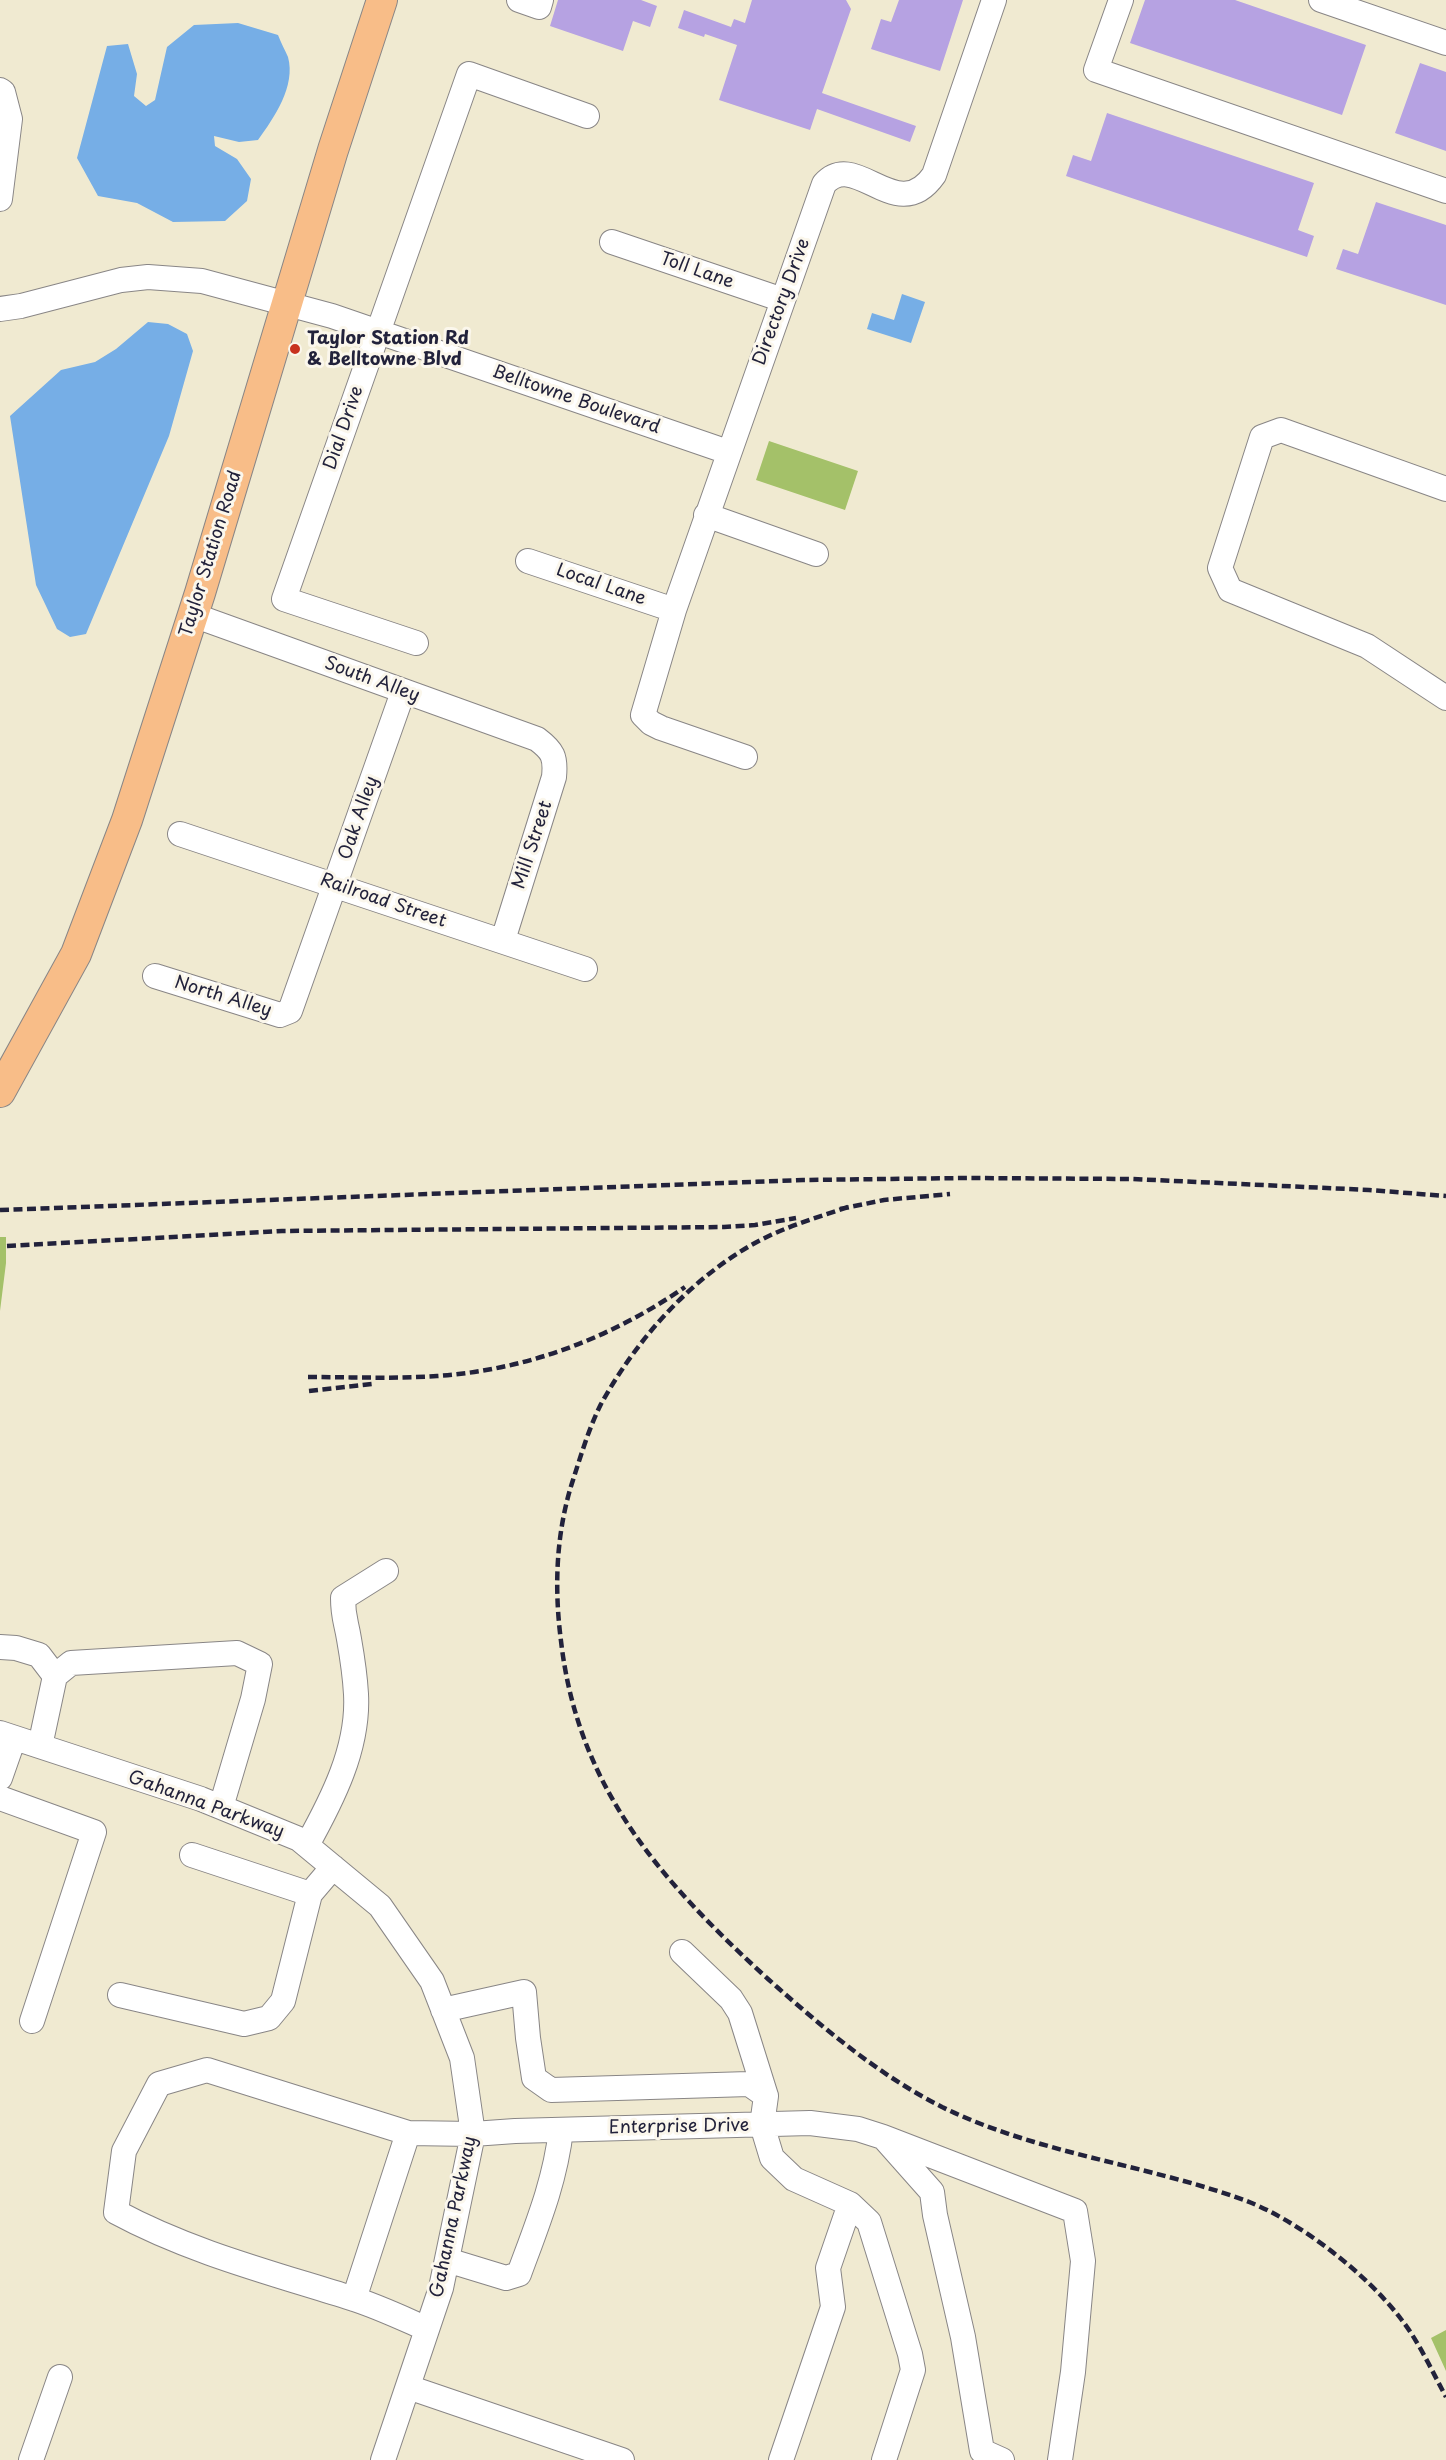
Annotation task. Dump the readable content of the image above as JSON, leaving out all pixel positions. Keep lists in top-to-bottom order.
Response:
{
  "streets": {
    "main road": ["Taylor Station Road"],
    "street": [
      "Toll Lane",
      "Directory Drive",
      "Belltowne Boulevard",
      "Dial Drive",
      "Local Lane",
      "South Alley",
      "Oak Alley",
      "Mill Street",
      "Railroad Street",
      "North Alley",
      "Gahanna Parkway",
      "Enterprise Drive"
    ]
  },
  "crossings": [
    ["Toll Lane", "Directory Drive"],
    ["Directory Drive", "Belltowne Boulevard"],
    ["Directory Drive", "Local Lane"],
    ["Belltowne Boulevard", "Dial Drive"],
    ["Belltowne Boulevard", "Taylor Station Road"],
    ["Taylor Station Road", "South Alley"],
    ["South Alley", "Oak Alley"],
    ["South Alley", "Mill Street"],
    ["Oak Alley", "Railroad Street"],
    ["Oak Alley", "North Alley"],
    ["Mill Street", "Railroad Street"],
    ["Gahanna Parkway", "Enterprise Drive"]
  ],
  "places": ["Taylor Station Rd & Belltowne Blvd"]
}
